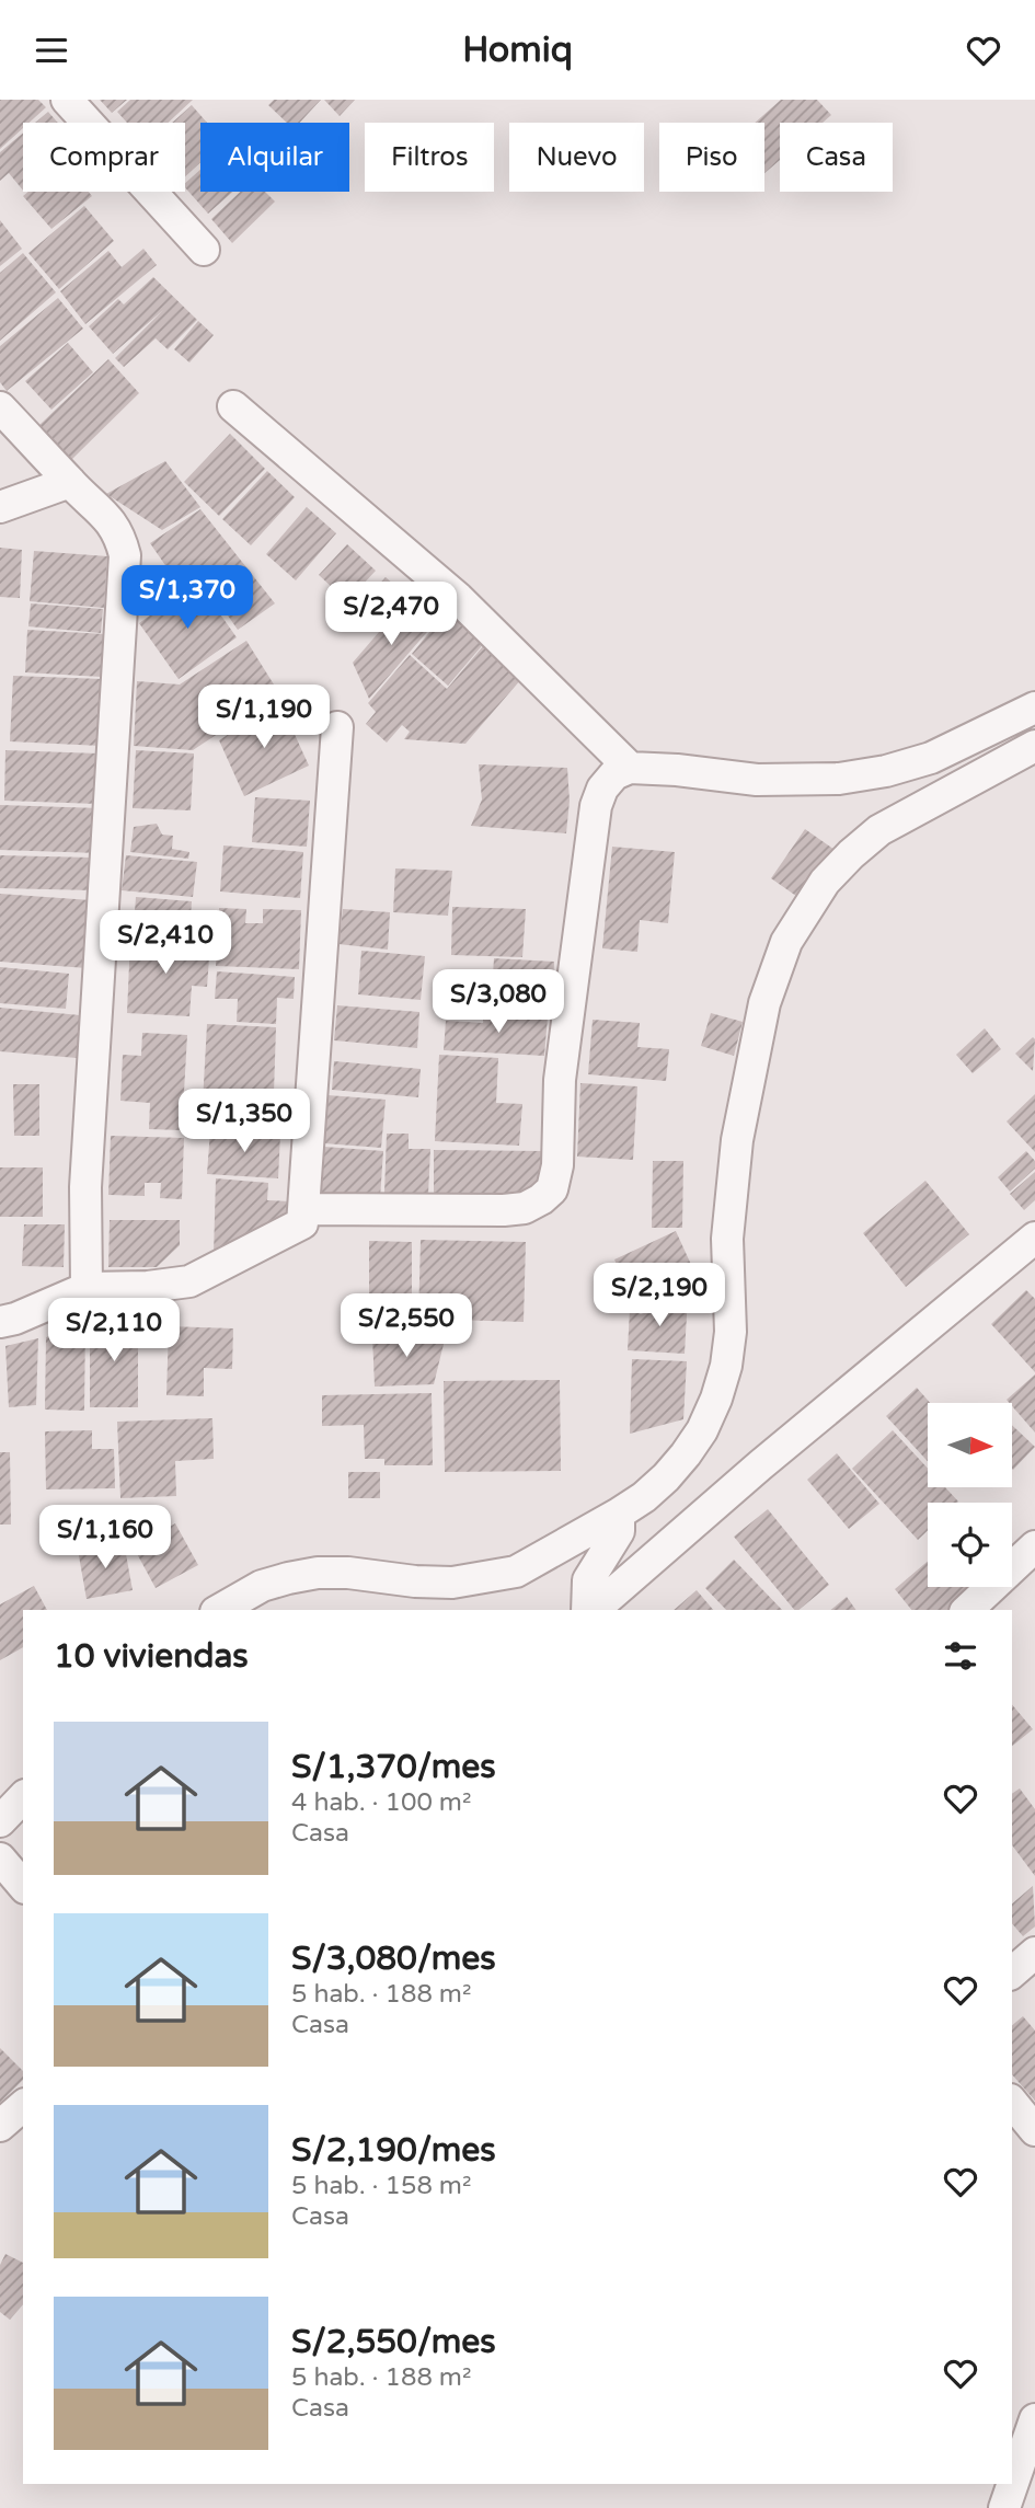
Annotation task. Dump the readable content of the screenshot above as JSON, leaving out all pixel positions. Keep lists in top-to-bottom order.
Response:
{
  "north": "right",
  "page": {
    "header": "Homiq",
    "chip": [
      "Comprar",
      "Alquilar",
      "Filtros",
      "Nuevo",
      "Piso",
      "Casa"
    ],
    "price": [
      "S/1,370",
      "S/2,470",
      "S/1,190",
      "S/2,410",
      "S/3,080",
      "S/1,350",
      "S/2,190",
      "S/2,550",
      "S/2,110",
      "S/1,160"
    ],
    "heading": "10 viviendas",
    "list": [
      {
        "name": "S/1,370/mes",
        "note": "4 hab. · 100 m² · Casa"
      },
      {
        "name": "S/3,080/mes",
        "note": "5 hab. · 188 m² · Casa"
      },
      {
        "name": "S/2,190/mes",
        "note": "5 hab. · 158 m² · Casa"
      },
      {
        "name": "S/2,550/mes",
        "note": "5 hab. · 188 m² · Casa"
      }
    ]
  }
}
